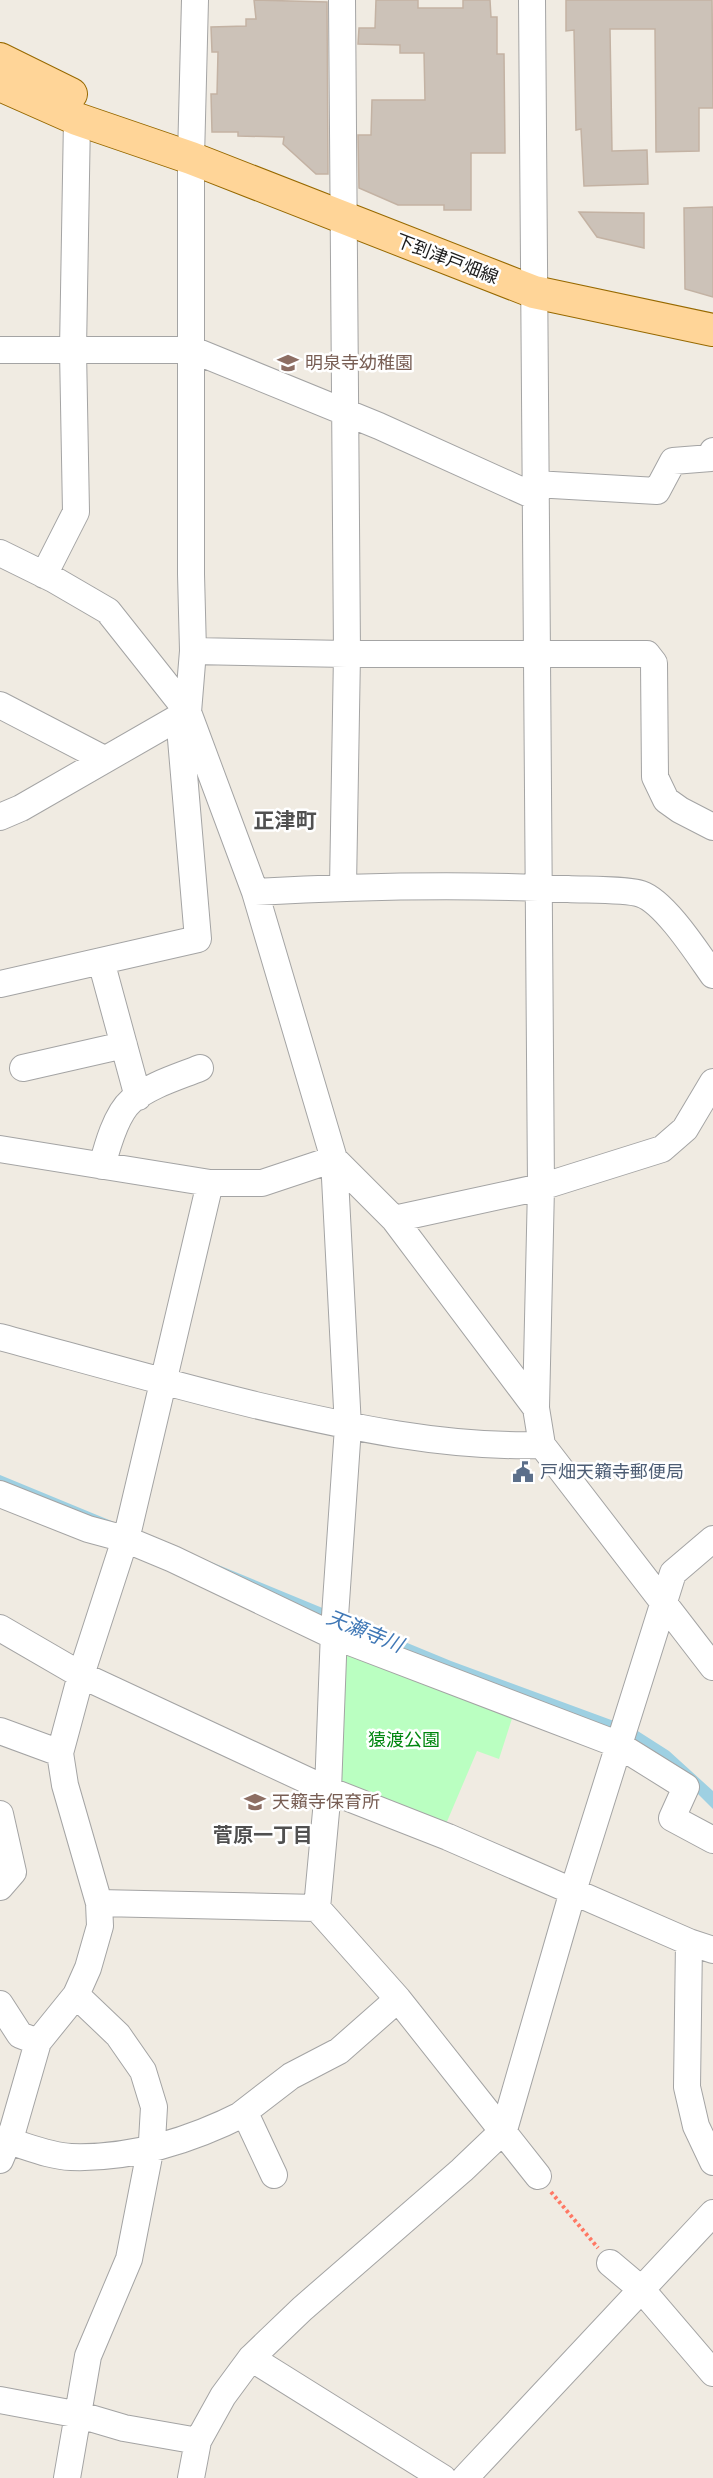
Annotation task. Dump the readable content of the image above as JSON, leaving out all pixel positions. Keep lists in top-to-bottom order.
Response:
{
  "streets": {
    "main road": ["下到津戸畑線"]
  },
  "districts": ["正津町", "菅原一丁目"],
  "water": ["天瀬寺川"],
  "parks": ["猿渡公園"],
  "places": {
    "school or university": ["明泉寺幼稚園", "天籟寺保育所"],
    "public building": ["戸畑天籟寺郵便局"]
  }
}
